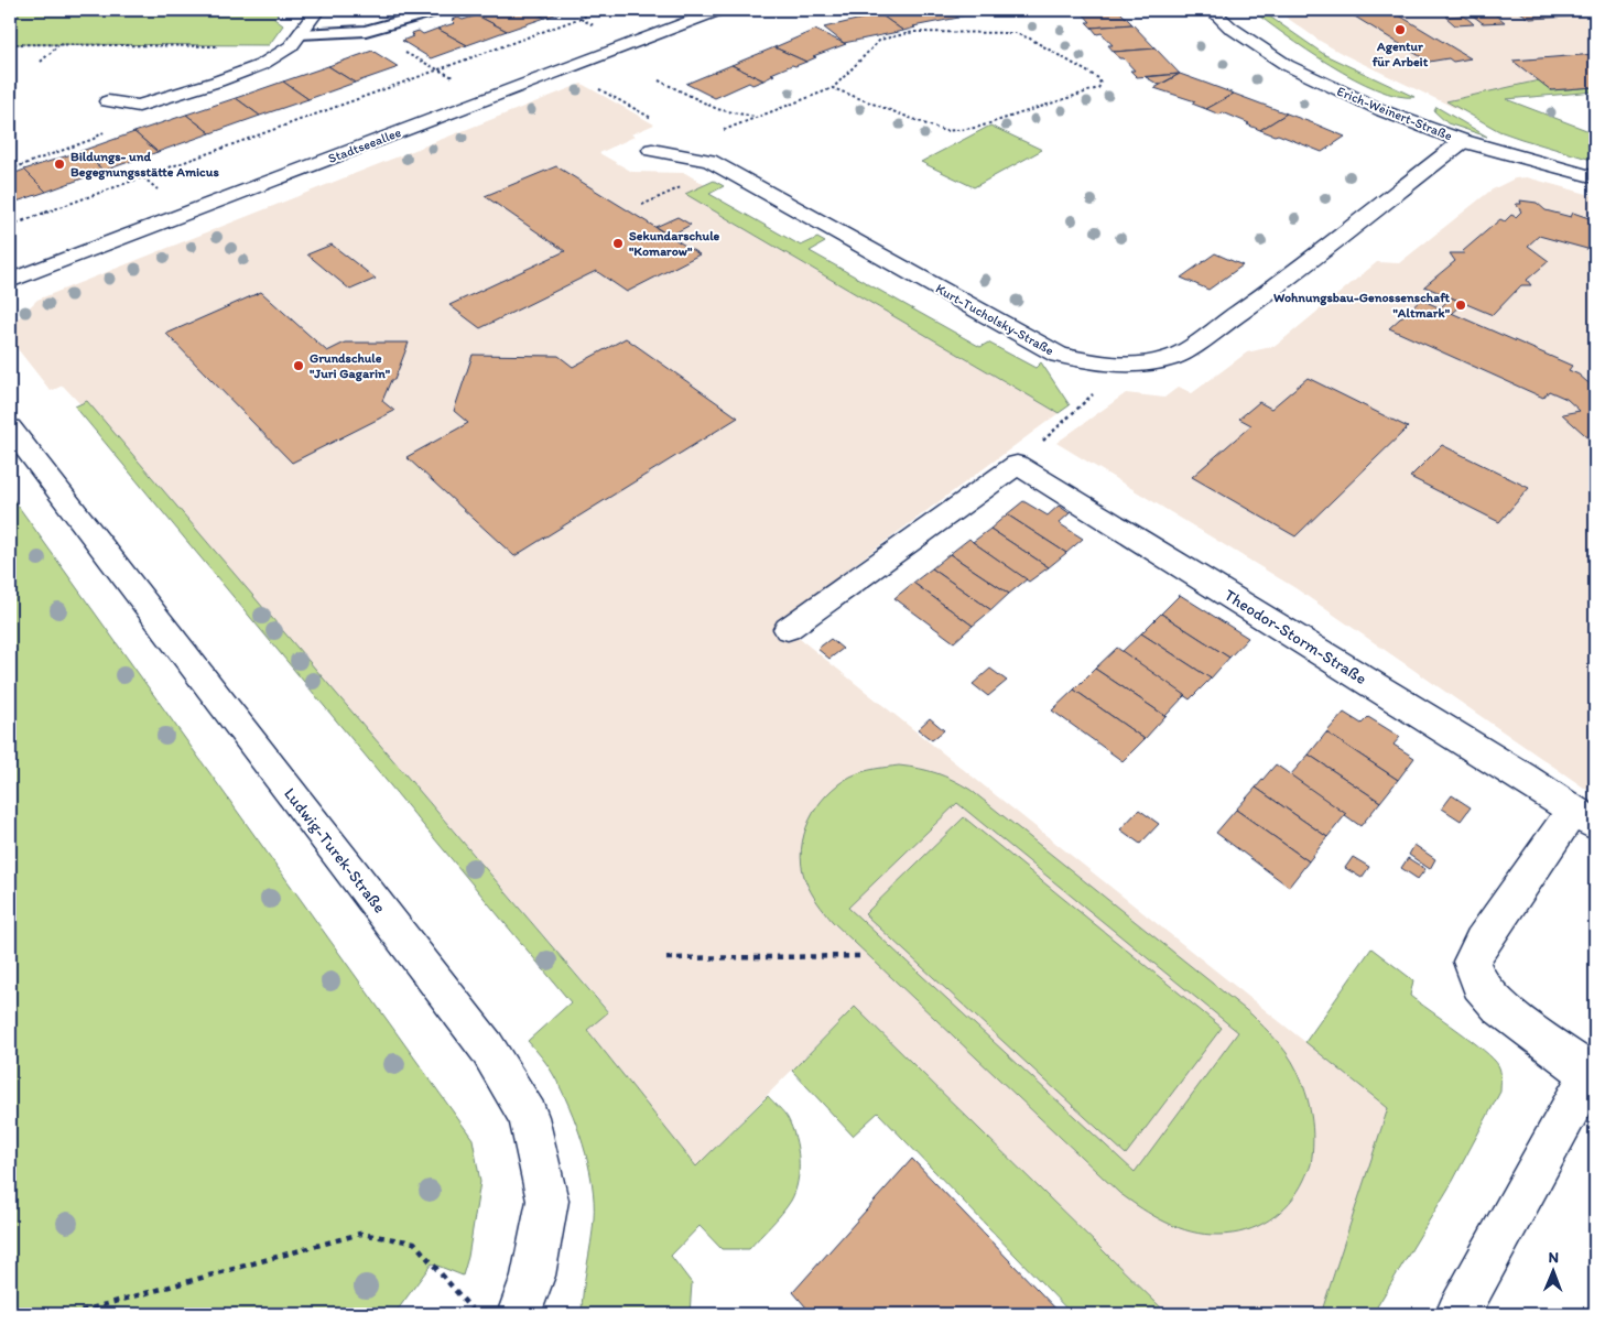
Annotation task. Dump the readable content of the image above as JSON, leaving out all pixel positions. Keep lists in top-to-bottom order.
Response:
{
  "streets": {
    "street": [
      "Erich-Weinert-Straße",
      "Stadtseeallee",
      "Kurt-Tucholsky-Straße",
      "Theodor-Storm-Straße",
      "Ludwig-Turek-Straße"
    ]
  },
  "crossings": [
    ["Erich-Weinert-Straße", "Kurt-Tucholsky-Straße"]
  ],
  "places": [
    "Agentur für Arbeit",
    "Bildungs- und Begegnungsstätte Amicus",
    "Sekundarschule \"Komarow\"",
    "Wohnungsbau-Genossenschaft \"Altmark\"",
    "Grundschule \"Juri Gagarin\""
  ],
  "north": "top"
}
